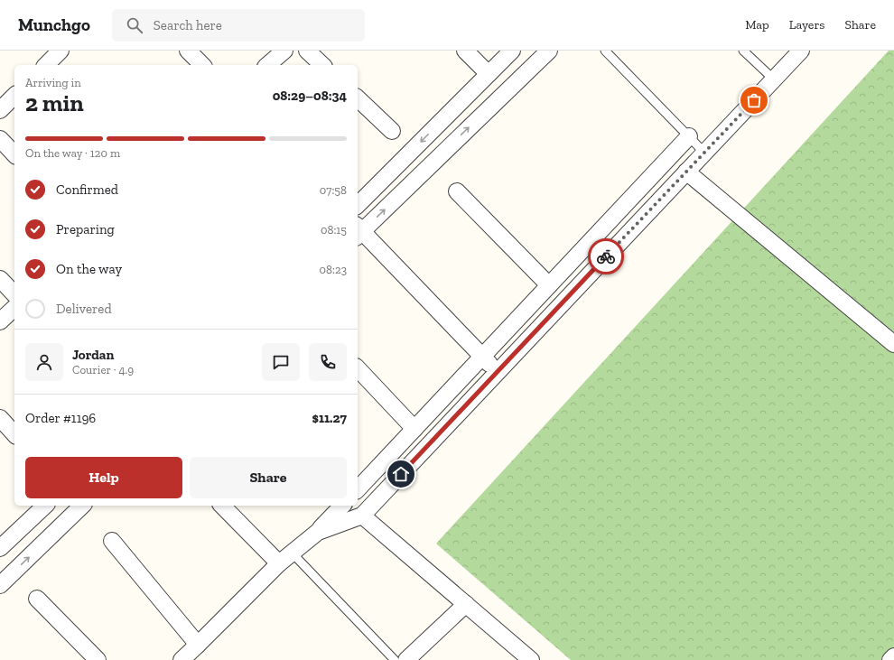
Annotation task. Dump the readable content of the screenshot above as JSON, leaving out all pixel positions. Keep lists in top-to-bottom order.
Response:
{
  "page": {
    "header": "Munchgo",
    "search": "Search here",
    "nav": ["Map", "Layers", "Share"],
    "heading": ["2 min", "Arriving in", "08:29–08:34"],
    "panel": [
      "Jordan",
      "Courier · 4.9",
      "Order #1196",
      "$11.27"
    ],
    "bar": "On the way · 120 m",
    "list": [
      ["Confirmed", "07:58"],
      ["Preparing", "08:15"],
      ["On the way", "08:23"],
      "Delivered"
    ],
    "buttons": ["Help", "Share"]
  }
}
